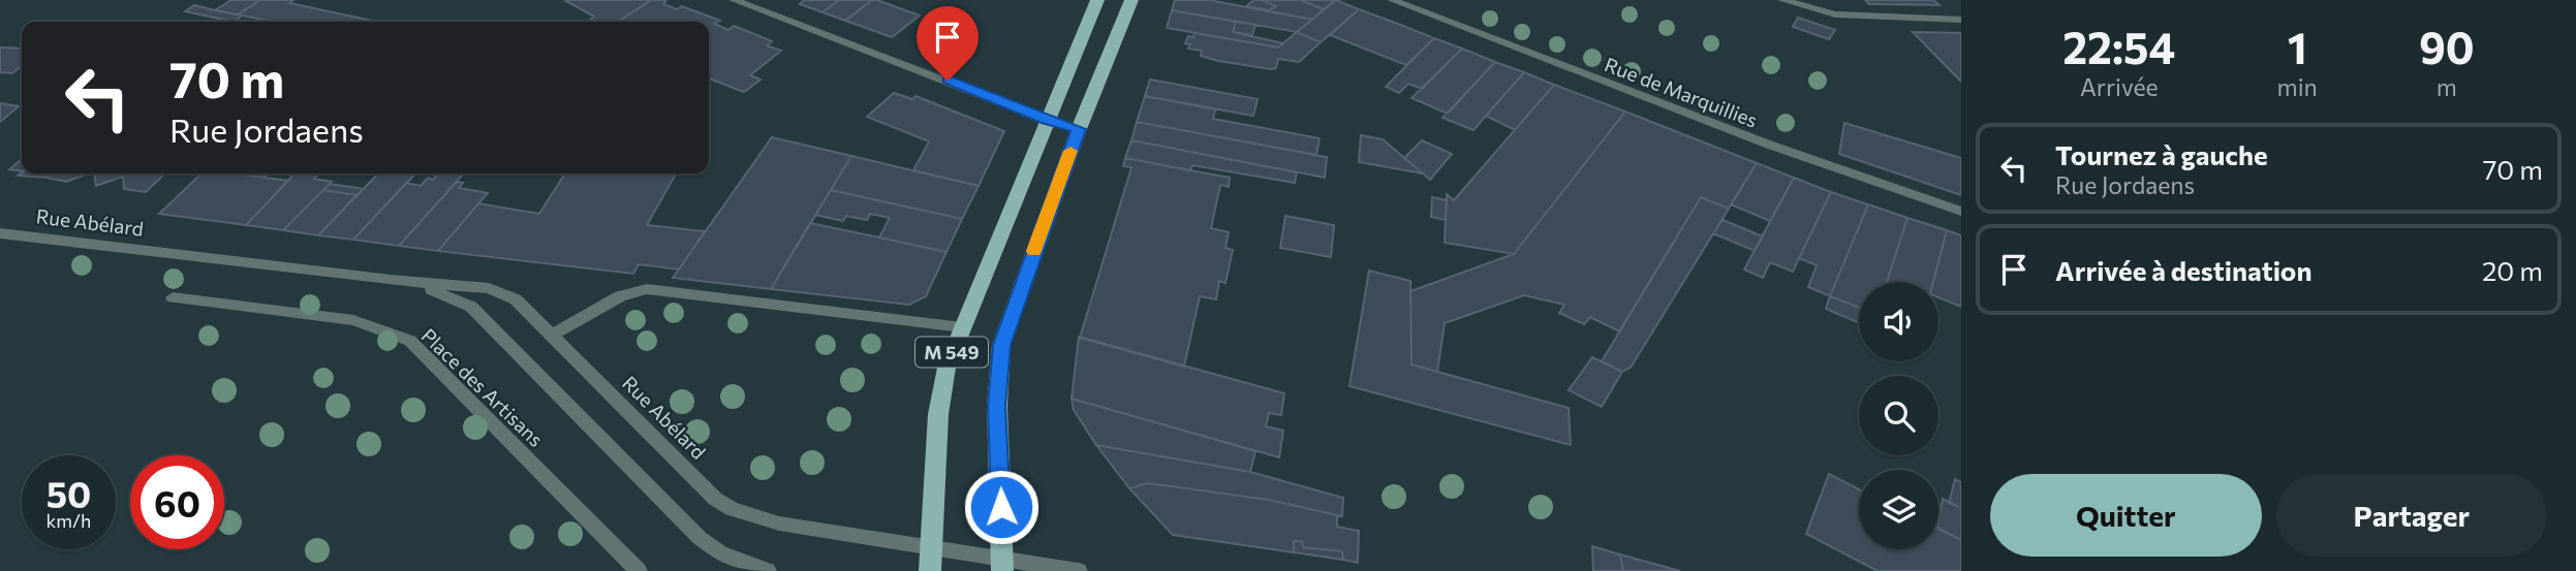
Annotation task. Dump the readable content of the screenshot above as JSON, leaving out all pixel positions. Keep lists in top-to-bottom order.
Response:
{
  "streets": {
    "main road": ["M 549"],
    "street": ["Rue de Marquillies", "Rue Abélard", "Place des Artisans"]
  },
  "crossings": [
    ["Rue Abélard", "M 549"]
  ],
  "page": {
    "eta": [
      "22:54",
      "Arrivée",
      "1",
      "min",
      "90",
      "m"
    ],
    "turn": ["70 m", "Rue Jordaens"],
    "list": [
      {
        "name": "Tournez à gauche",
        "note": "Rue Jordaens",
        "value": "70 m"
      },
      {
        "name": "Arrivée à destination",
        "value": "20 m"
      }
    ],
    "speed": "50 km/h",
    "limit": "60",
    "buttons": ["Quitter", "Partager"]
  }
}
